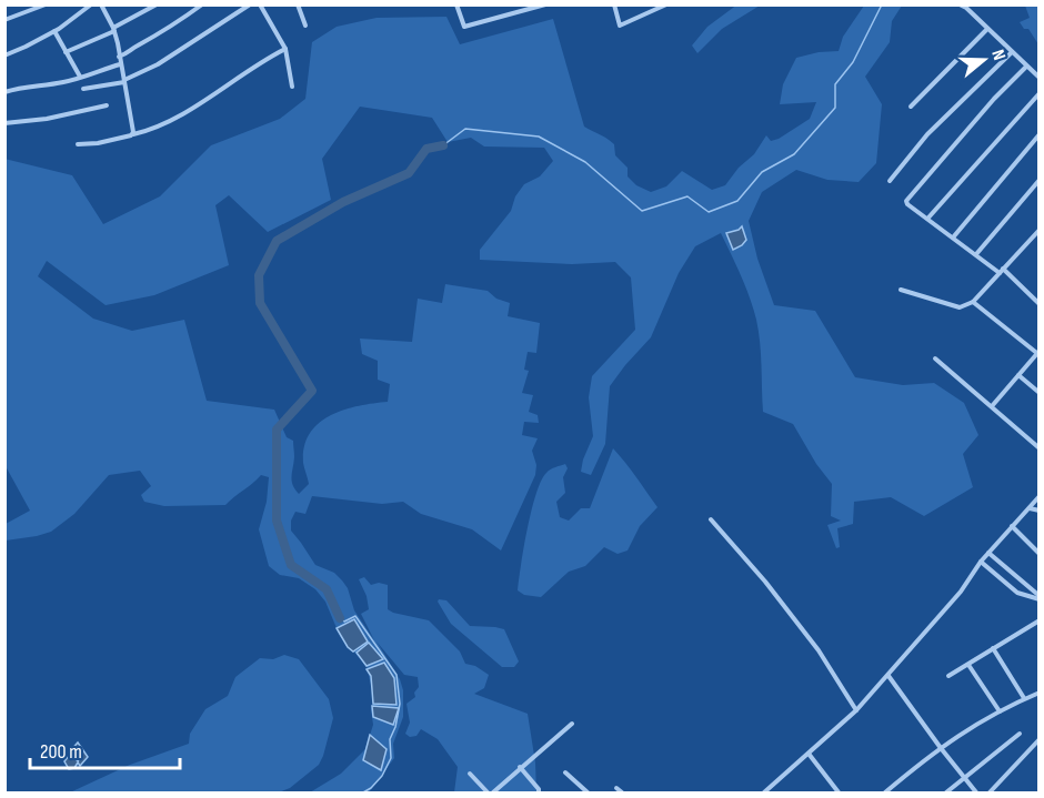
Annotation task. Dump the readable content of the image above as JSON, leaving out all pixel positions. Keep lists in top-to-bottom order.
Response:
{
  "scale_bar": "200 m",
  "north": "right"
}
